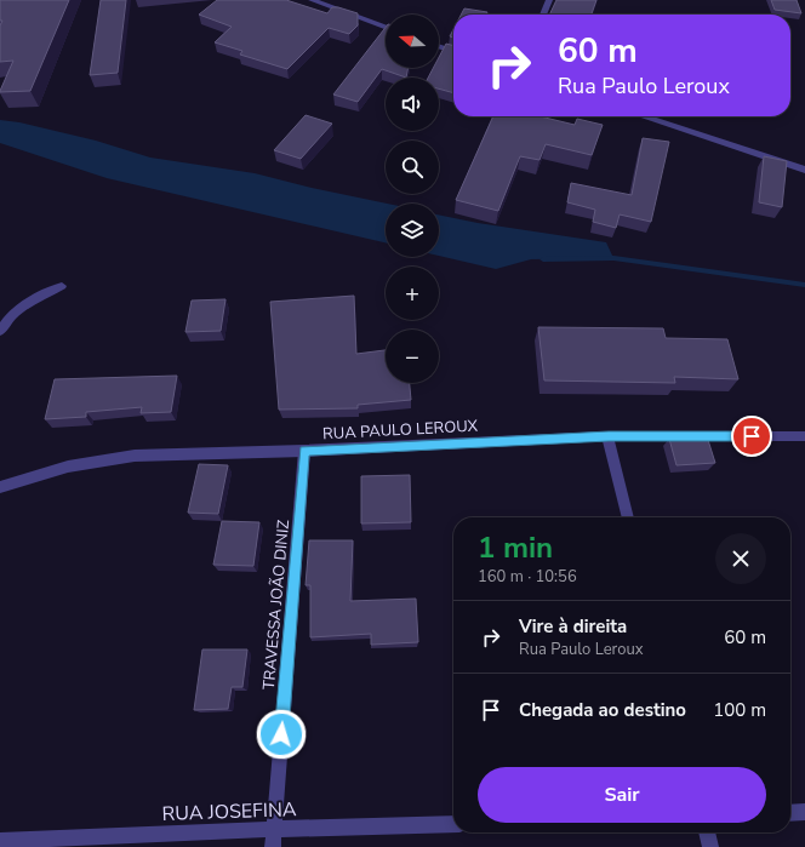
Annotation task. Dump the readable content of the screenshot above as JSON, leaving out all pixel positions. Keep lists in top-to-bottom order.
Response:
{
  "streets": {
    "street": ["RUA PAULO LEROUX", "TRAVESSA JOÃO DINIZ", "RUA JOSEFINA"]
  },
  "crossings": [
    ["RUA PAULO LEROUX", "TRAVESSA JOÃO DINIZ"],
    ["TRAVESSA JOÃO DINIZ", "RUA JOSEFINA"]
  ],
  "north": "left",
  "page": {
    "map_buttons": ["+", "−"],
    "turn": ["60 m", "Rua Paulo Leroux"],
    "heading": ["1 min", "160 m · 10:56"],
    "list": [
      {
        "name": "Vire à direita",
        "note": "Rua Paulo Leroux",
        "value": "60 m"
      },
      {
        "name": "Chegada ao destino",
        "value": "100 m"
      }
    ],
    "buttons": "Sair"
  }
}
